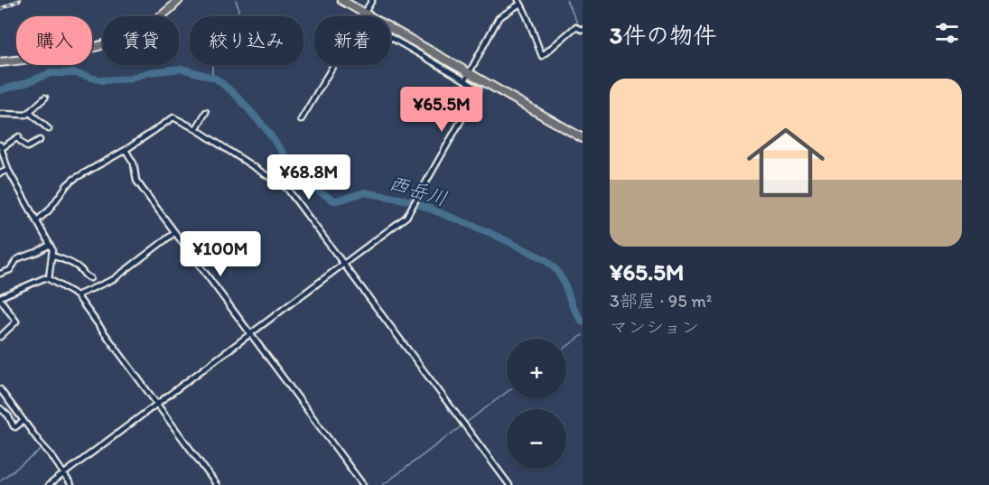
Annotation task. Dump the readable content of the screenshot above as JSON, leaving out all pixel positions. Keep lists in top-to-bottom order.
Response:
{
  "water": ["西岳川"],
  "page": {
    "heading": "3件の物件",
    "chip": [
      "購入",
      "賃貸",
      "絞り込み",
      "新着"
    ],
    "list": [
      {
        "name": "¥65.5M",
        "note": "3部屋 · 95 m² · マンション"
      }
    ],
    "price": ["¥65.5M", "¥68.8M", "¥100M"],
    "map_buttons": ["+", "−"]
  }
}
